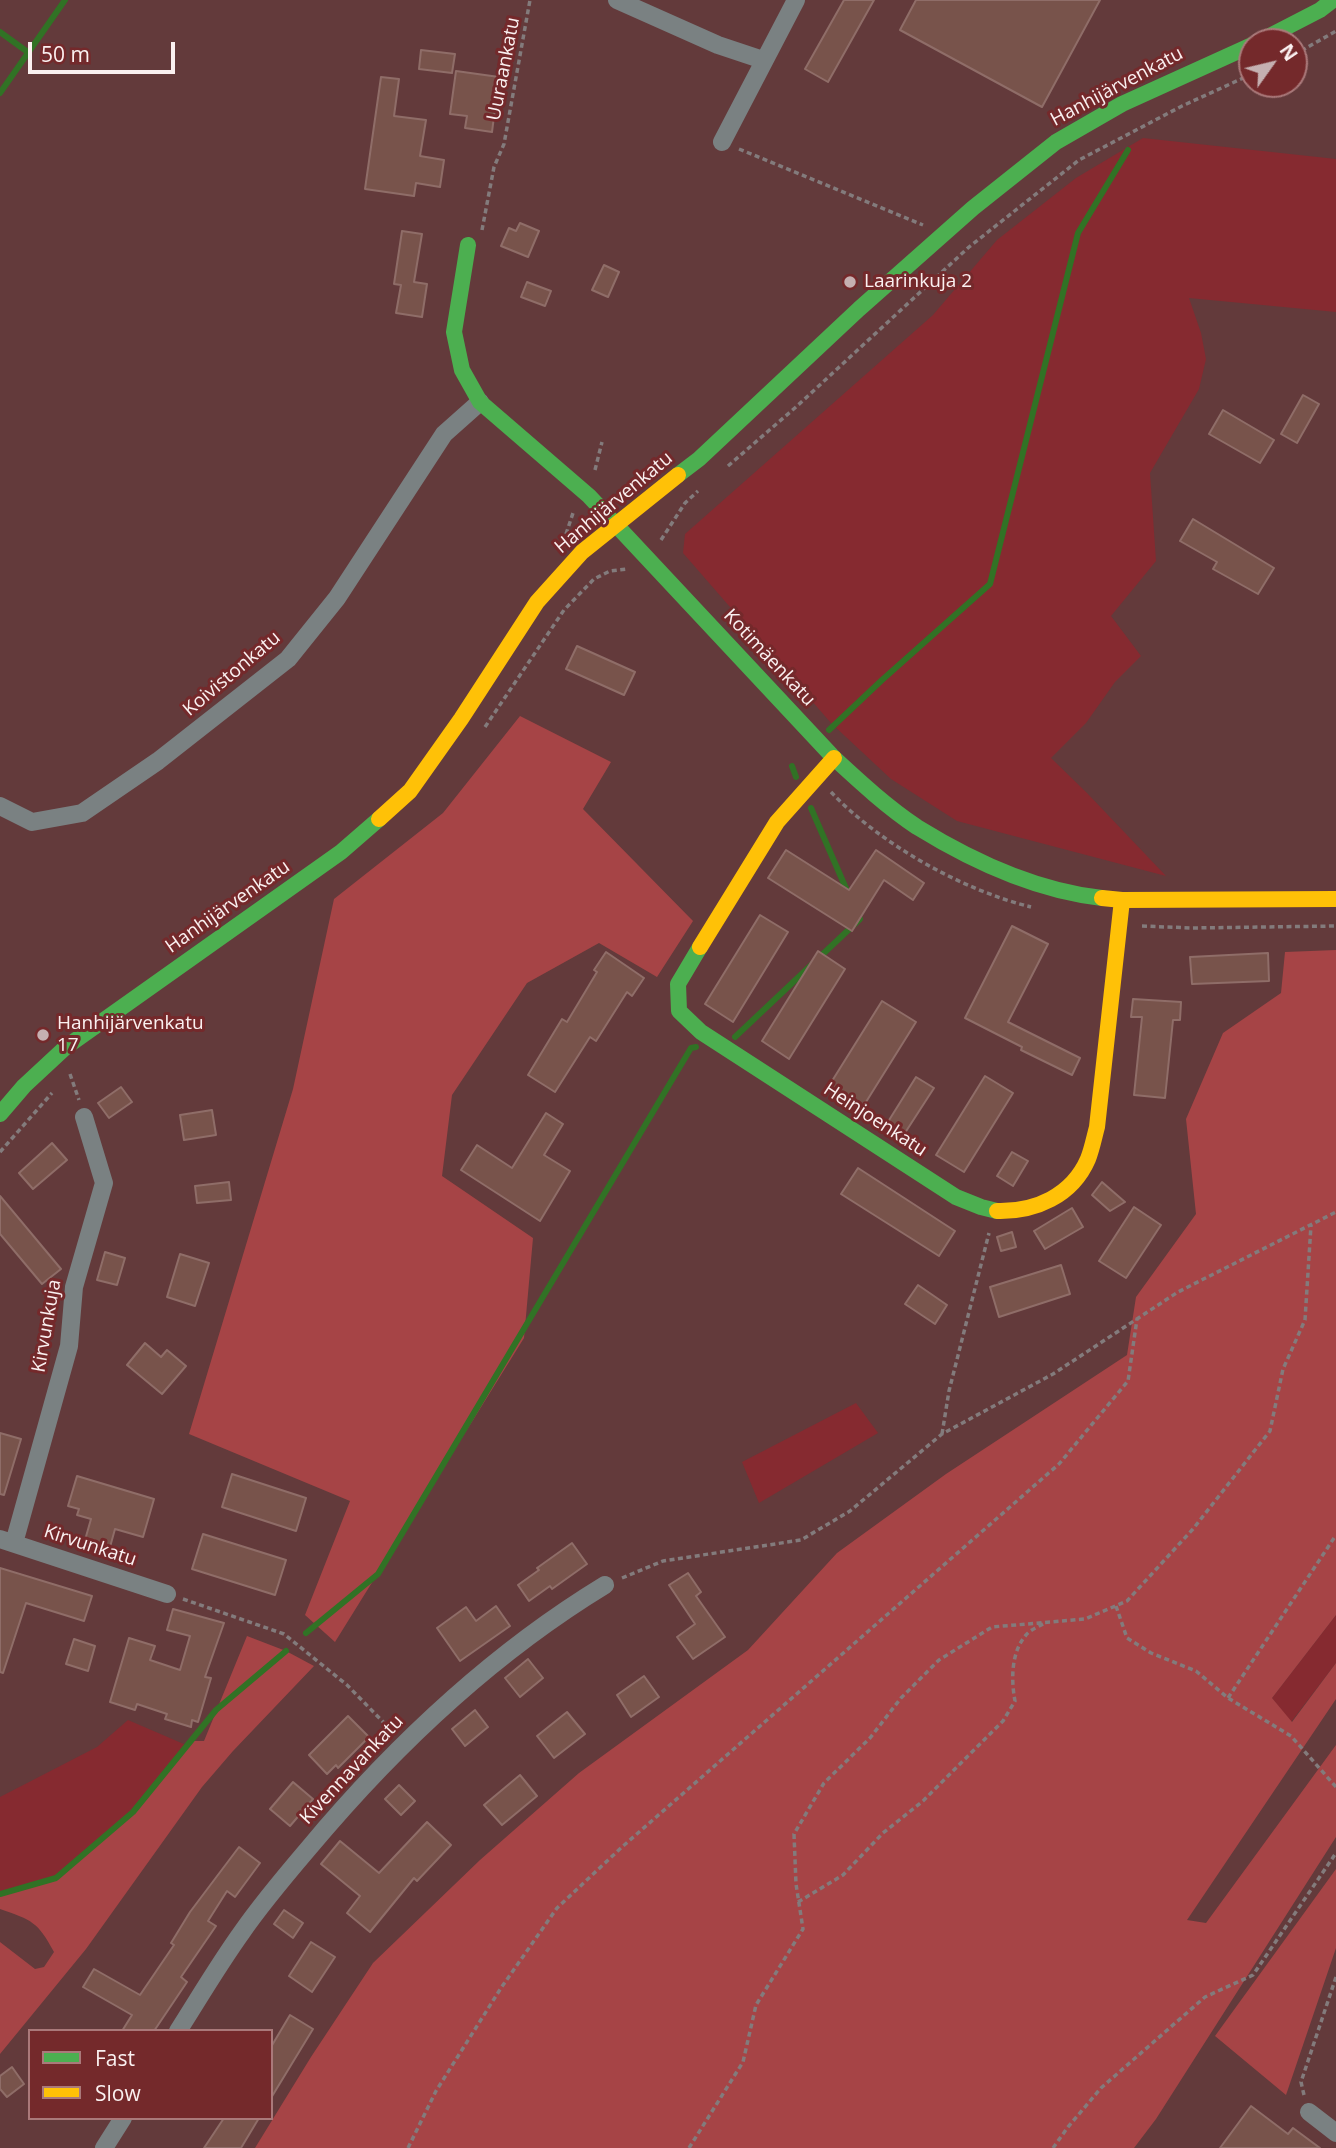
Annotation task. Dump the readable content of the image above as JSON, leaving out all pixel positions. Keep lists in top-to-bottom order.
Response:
{
  "streets": {
    "street": [
      "Hanhijärvenkatu",
      "Kotimäenkatu",
      "Koivistonkatu",
      "Heinjoenkatu",
      "Kirvunkuja",
      "Kirvunkatu",
      "Kivennavankatu"
    ],
    "path": ["Uuraankatu"]
  },
  "crossings": [
    ["Uuraankatu", "Kotimäenkatu"],
    ["Hanhijärvenkatu", "Kotimäenkatu"],
    ["Kotimäenkatu", "Koivistonkatu"],
    ["Kotimäenkatu", "Heinjoenkatu"],
    ["Kirvunkuja", "Kirvunkatu"]
  ],
  "places": ["Laarinkuja 2", "Hanhijärvenkatu 17"],
  "legend": ["Fast", "Slow"],
  "scale_bar": "50 m",
  "north": "top right"
}
